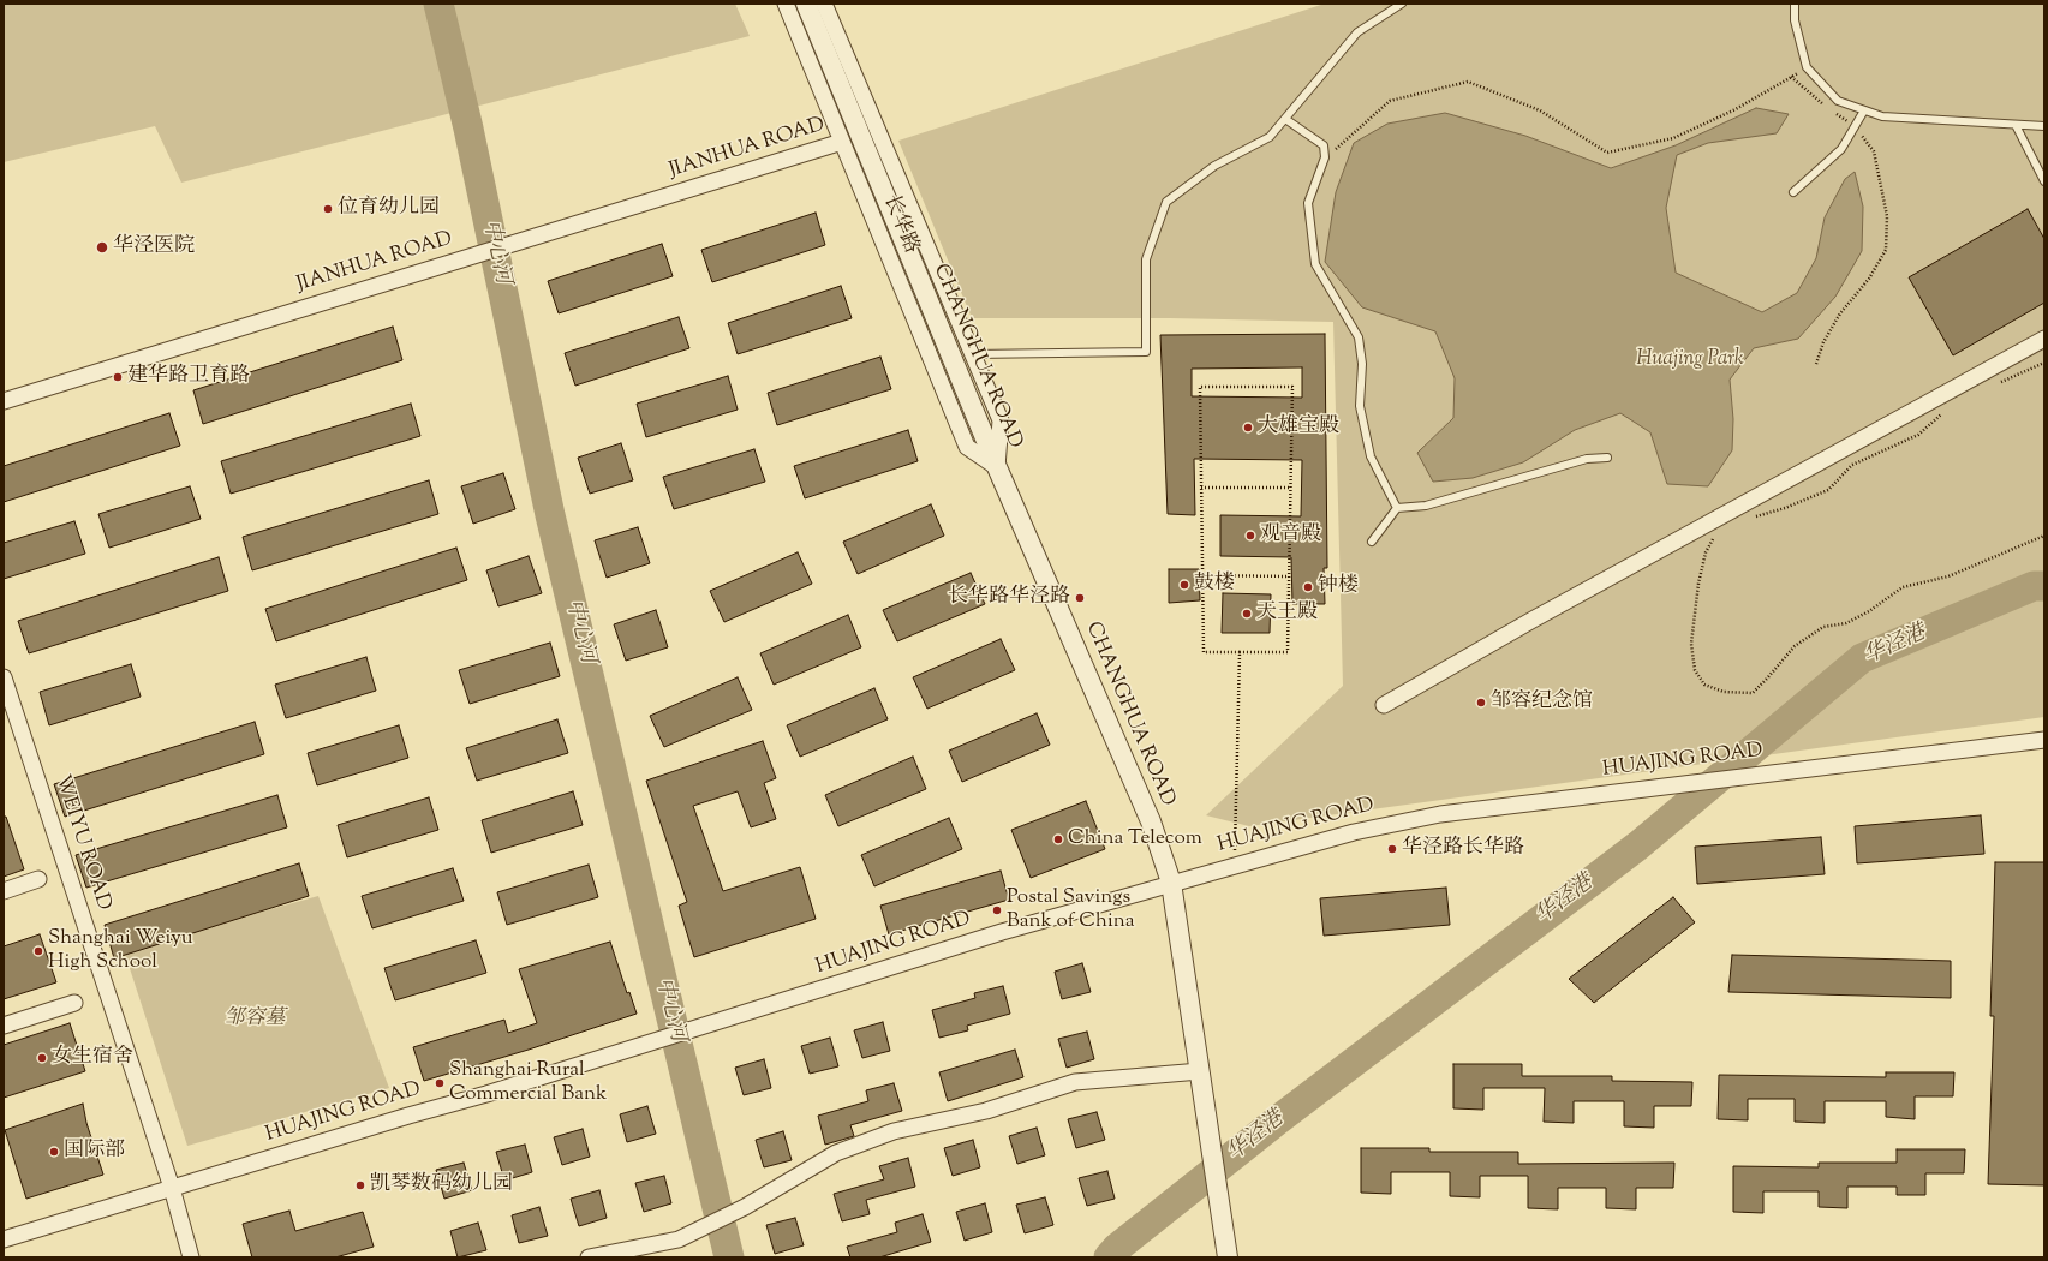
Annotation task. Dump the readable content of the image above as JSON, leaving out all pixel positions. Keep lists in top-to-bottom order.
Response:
{
  "streets": {
    "street": [
      "JIANHUA ROAD",
      "长华路",
      "CHANGHUA ROAD",
      "HUAJING ROAD",
      "WEIYU ROAD"
    ]
  },
  "crossings": [
    ["JIANHUA ROAD", "长华路"],
    ["长华路", "CHANGHUA ROAD"],
    ["CHANGHUA ROAD", "HUAJING ROAD"],
    ["HUAJING ROAD", "WEIYU ROAD"]
  ],
  "water": ["中心河", "华泾港"],
  "parks": ["Huajing Park", "邹容墓"],
  "places": [
    "位育幼儿园",
    "华泾医院",
    "建华路卫育路",
    "大雄宝殿",
    "观音殿",
    "鼓楼",
    "钟楼",
    "长华路华泾路",
    "天王殿",
    "邹容纪念馆",
    "China Telecom",
    "华泾路长华路",
    "Postal Savings Bank of China",
    "Shanghai Weiyu High School",
    "女生宿舍",
    "Shanghai Rural Commercial Bank",
    "国际部",
    "凯琴数码幼儿园"
  ]
}
